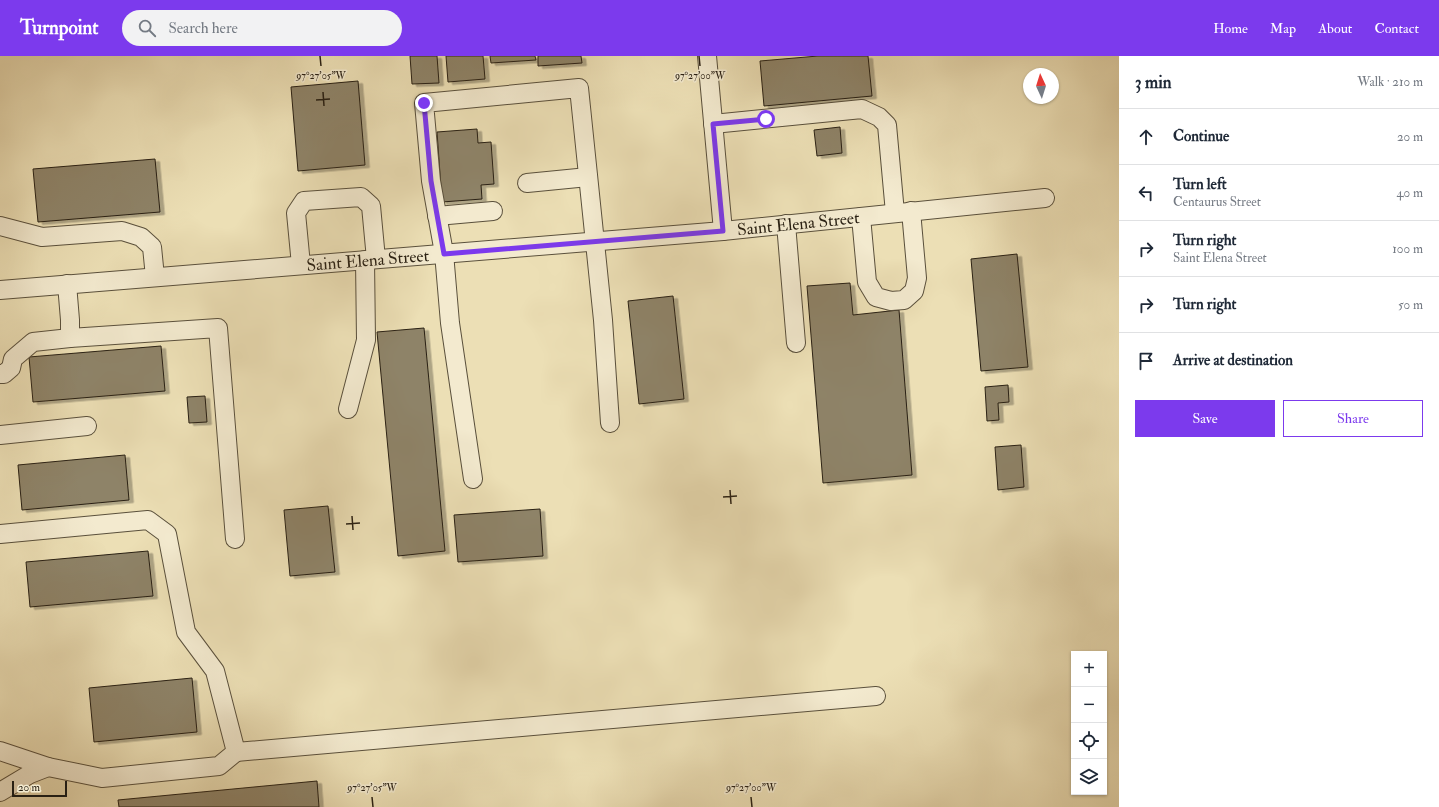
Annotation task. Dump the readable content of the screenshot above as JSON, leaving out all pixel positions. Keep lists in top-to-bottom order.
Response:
{
  "streets": {
    "street": ["Saint Elena Street"]
  },
  "scale_bar": "20 m",
  "north": "top",
  "page": {
    "header": "Turnpoint",
    "search": "Search here",
    "nav": [
      "Home",
      "Map",
      "About",
      "Contact"
    ],
    "heading": ["3 min", "Walk · 210 m"],
    "list": [
      ["Continue", "20 m"],
      ["Turn left", "Centaurus Street", "40 m"],
      ["Turn right", "Saint Elena Street", "100 m"],
      ["Turn right", "50 m"],
      "Arrive at destination"
    ],
    "buttons": ["Save", "Share"],
    "map_buttons": ["+", "−"],
    "scale": "20 m"
  },
  "coordinates": ["97°27'05\"W", "97°27'00\"W"]
}
